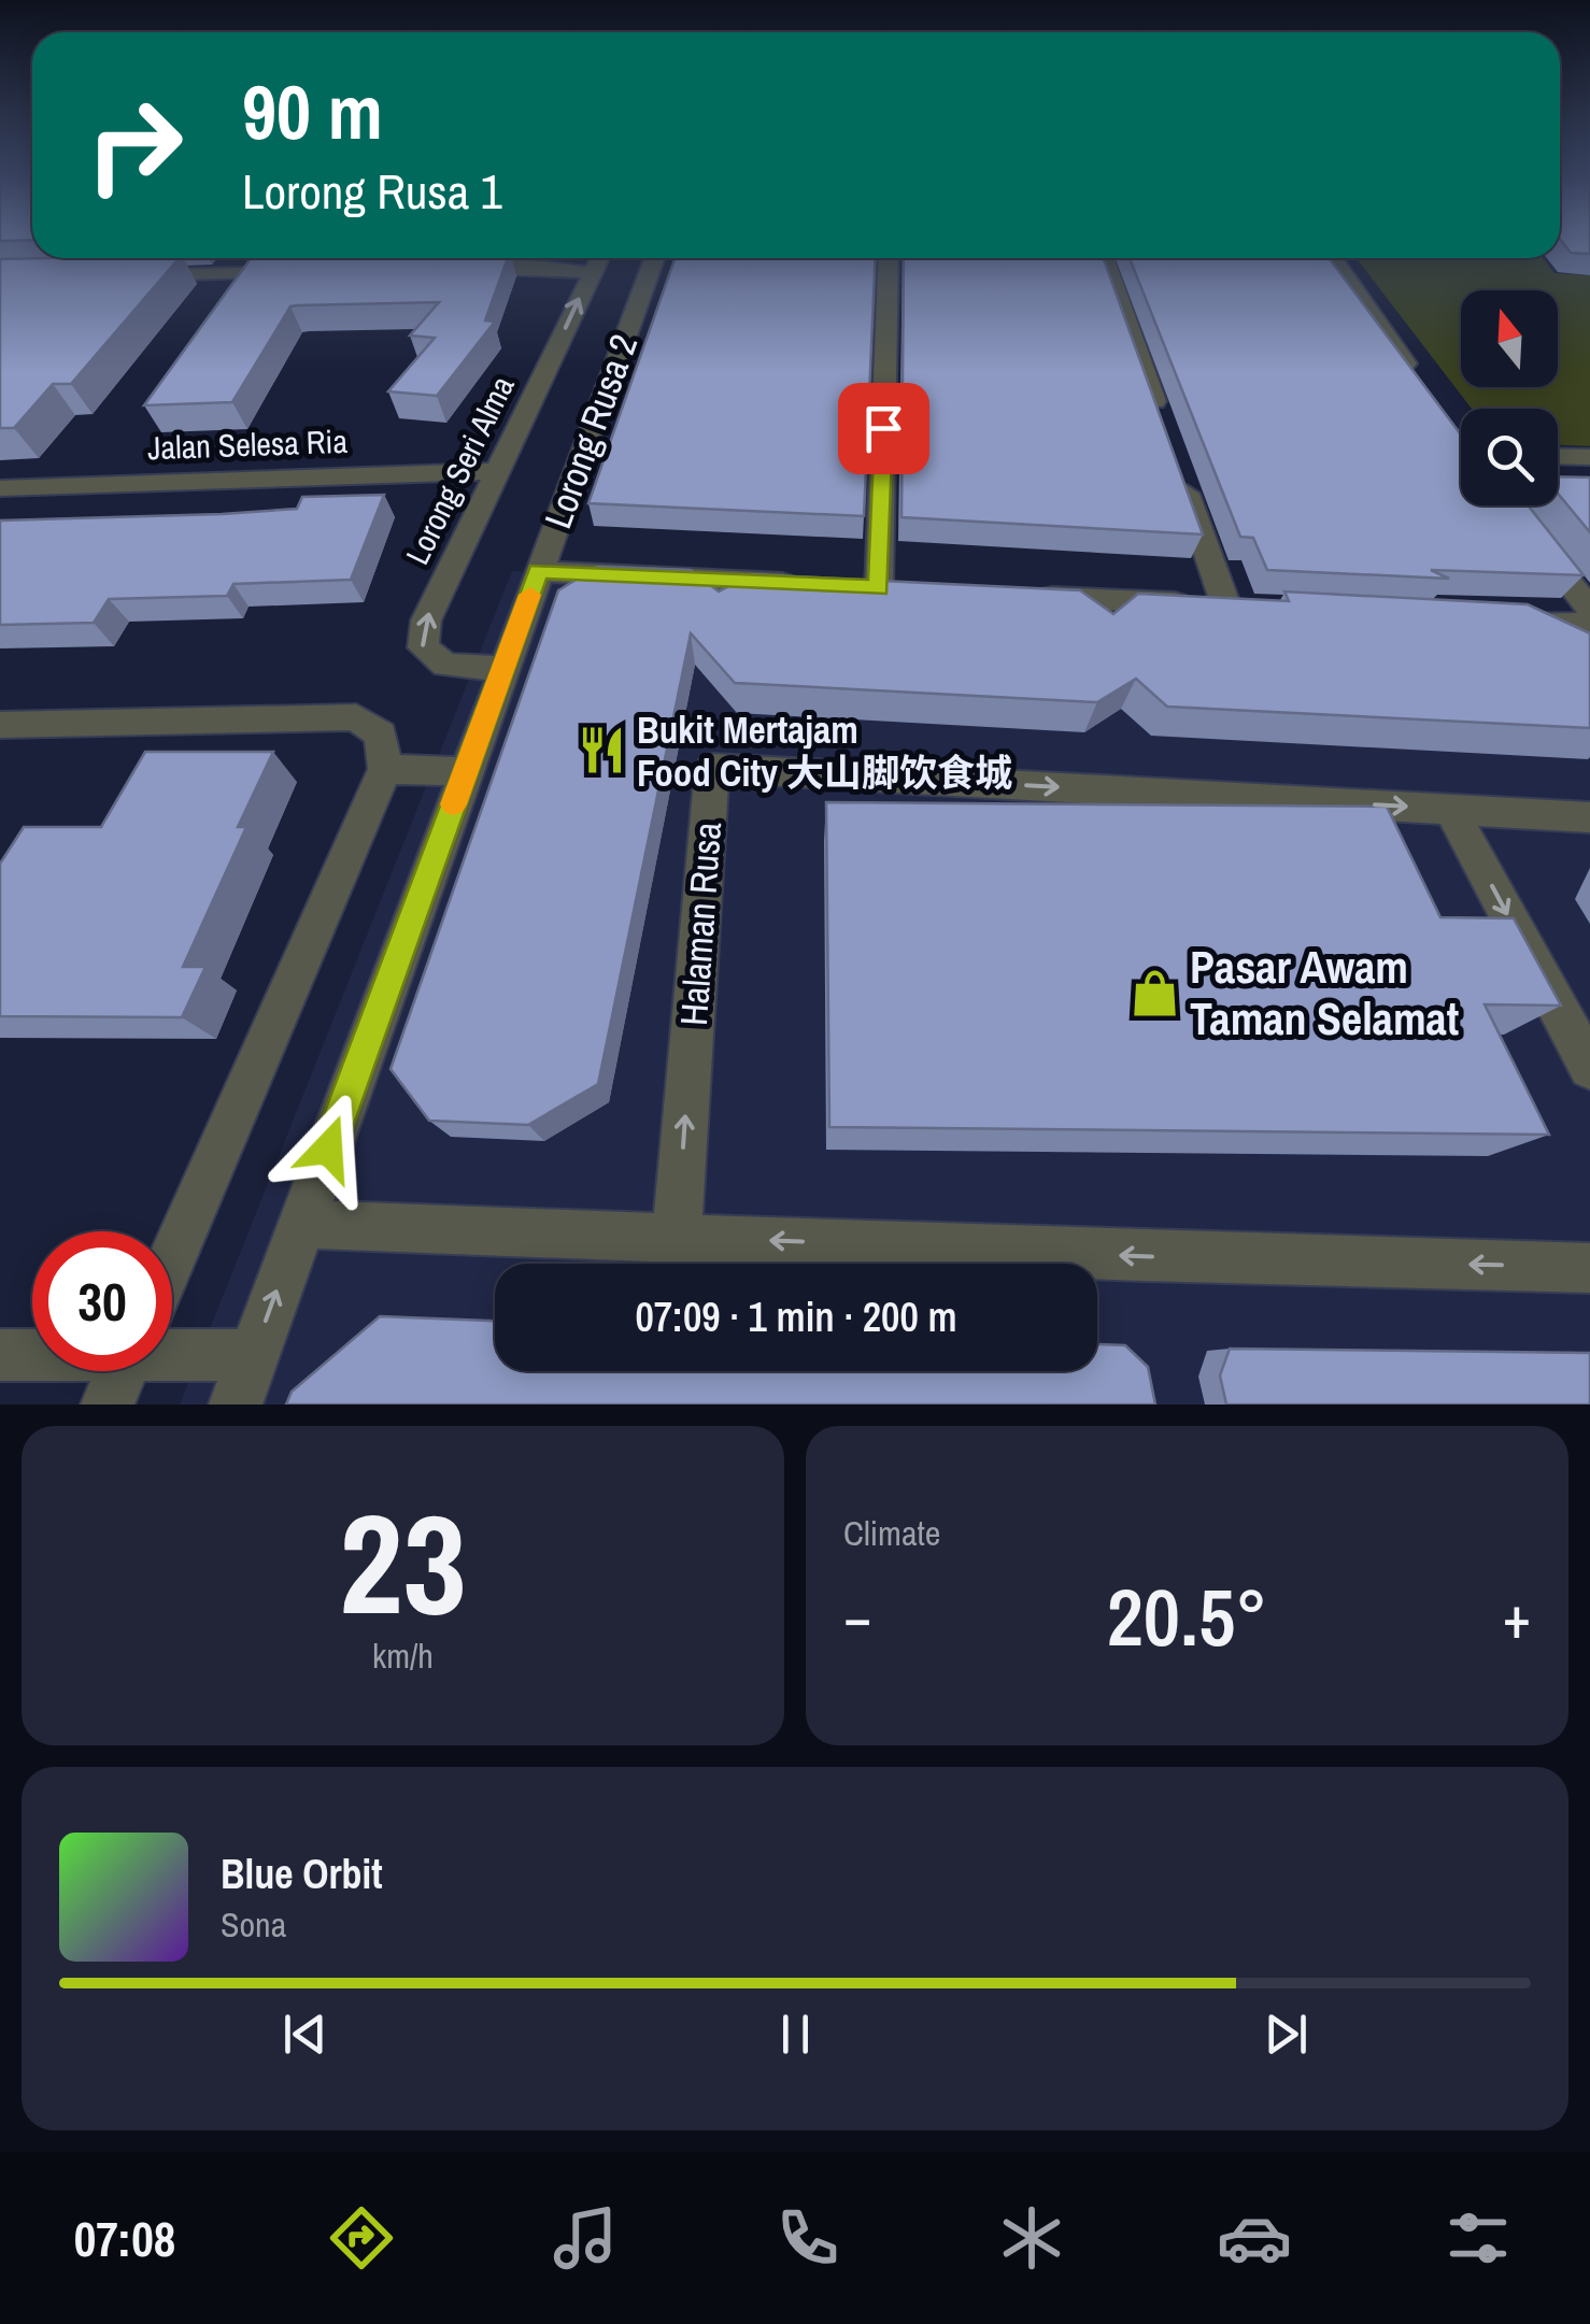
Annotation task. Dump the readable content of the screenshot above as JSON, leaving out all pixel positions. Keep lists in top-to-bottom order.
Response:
{
  "streets": {
    "street": [
      "Lorong Rusa 2",
      "Jalan Selesa Ria",
      "Lorong Seri Alma",
      "Halaman Rusa"
    ]
  },
  "crossings": [
    ["Lorong Rusa 2", "Lorong Seri Alma"],
    ["Jalan Selesa Ria", "Lorong Seri Alma"]
  ],
  "places": {
    "restaurant": ["Bukit Mertajam Food City 大山脚饮食城"],
    "shop": ["Pasar Awam Taman Selamat"]
  },
  "north": "top",
  "page": {
    "turn": ["90 m", "Lorong Rusa 1"],
    "limit": "30",
    "trip": "07:09 · 1 min · 200 m",
    "tile": [
      ["23", "km/h"],
      "Climate"
    ],
    "heat": ["−", "20.5°", "+"],
    "song": ["Blue Orbit", "Sona"],
    "tabs": "07:08"
  }
}
